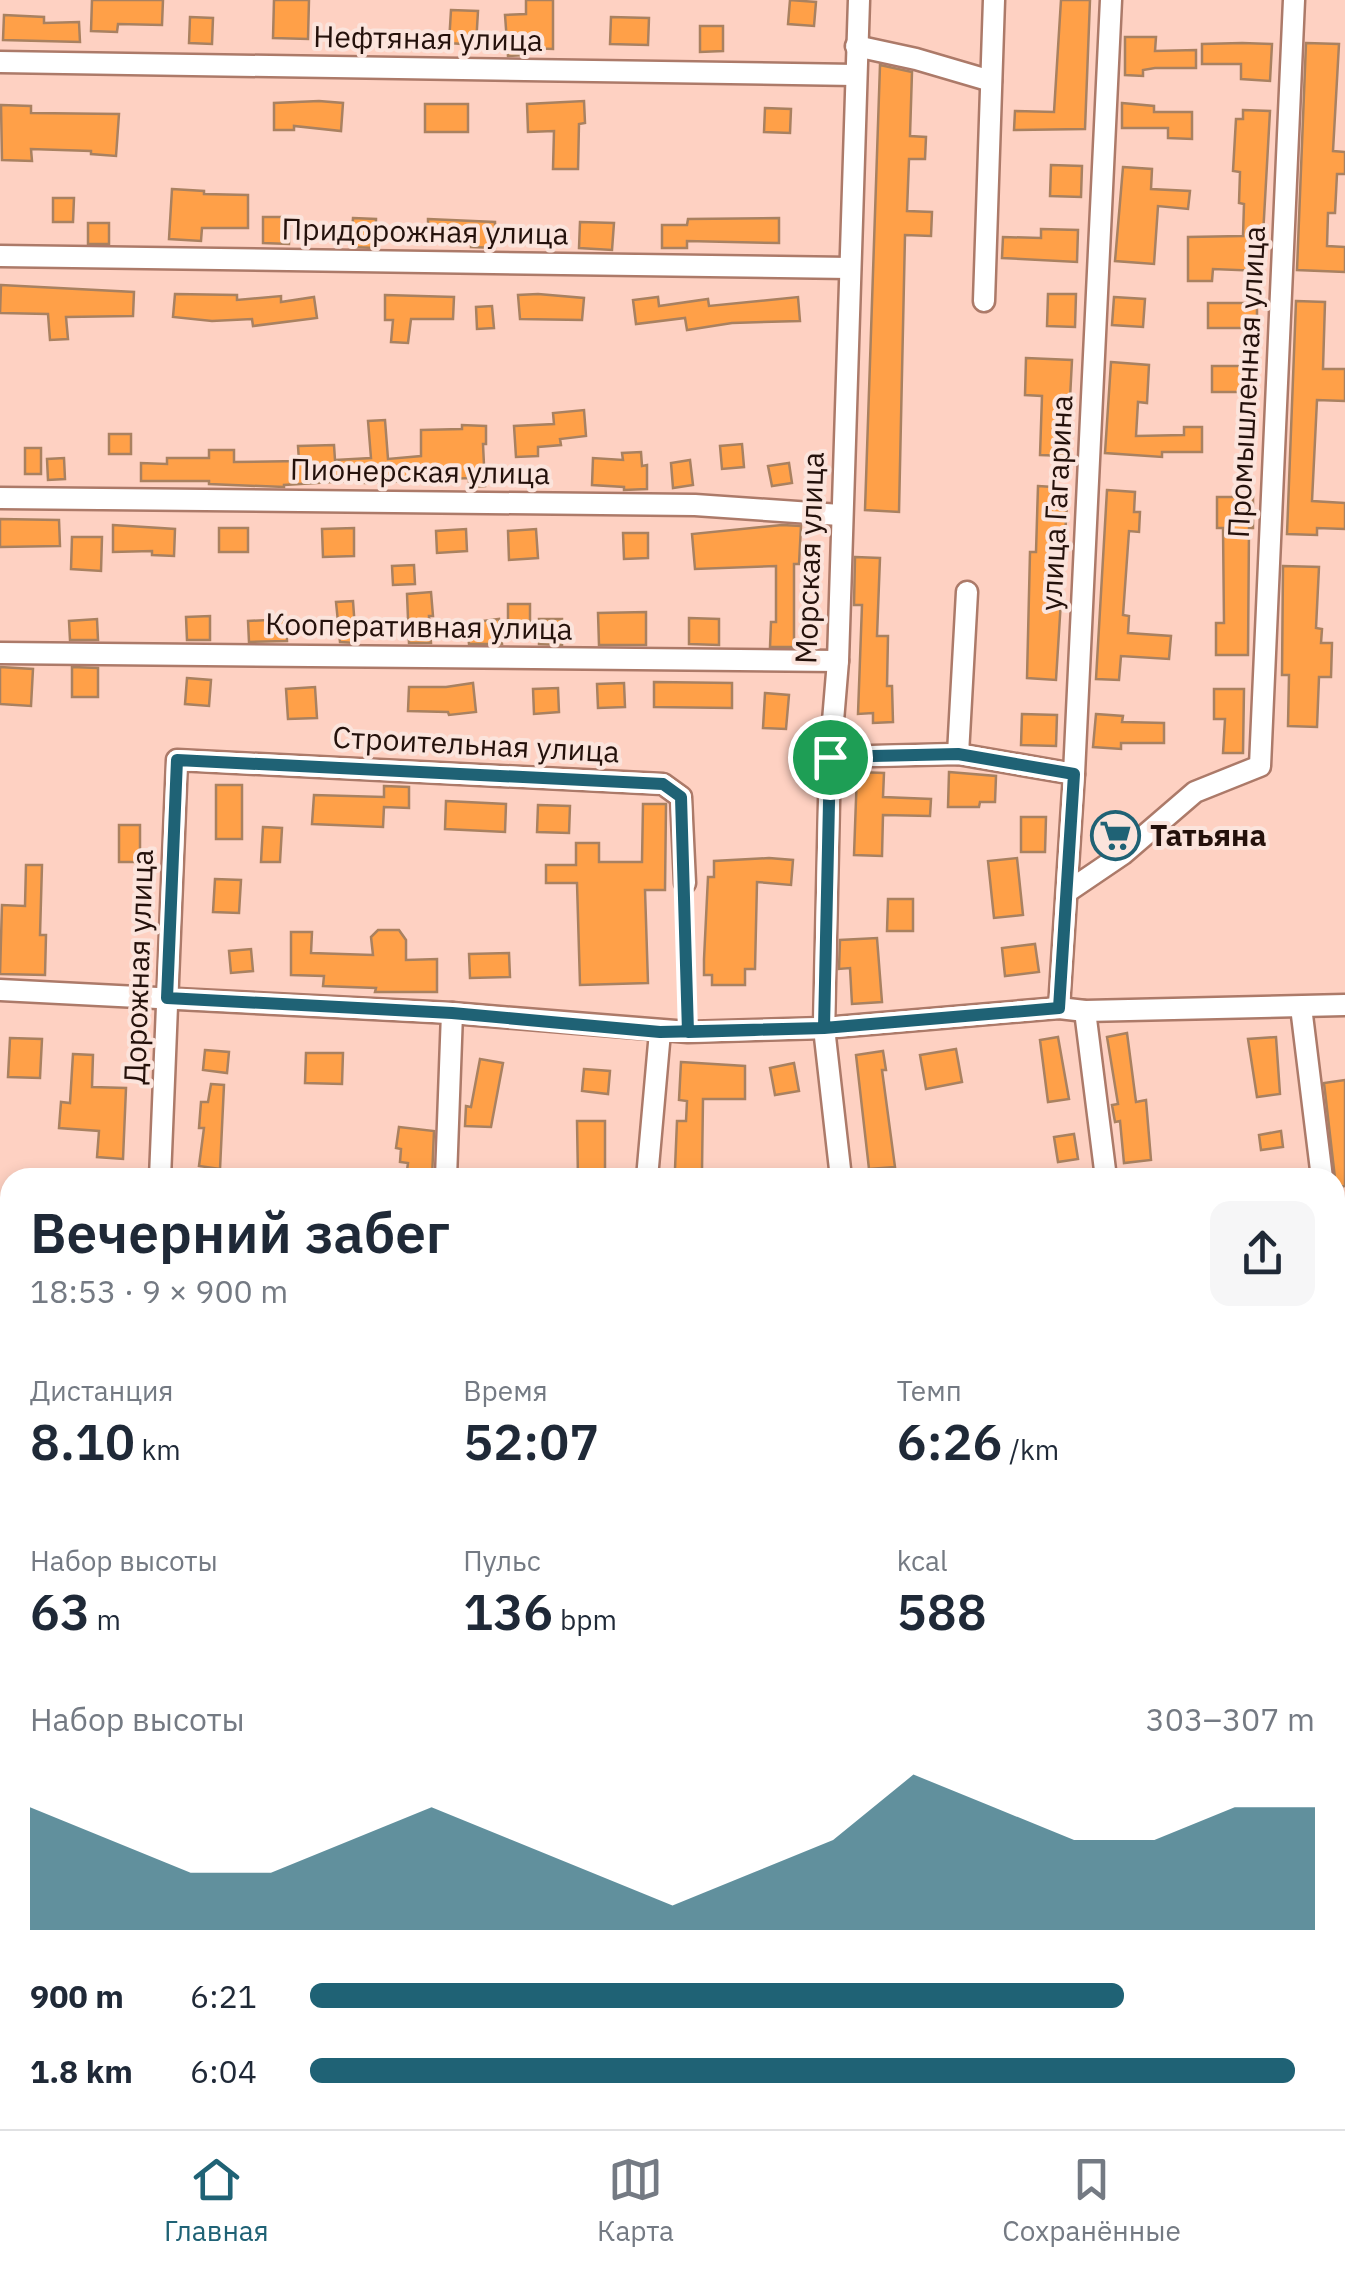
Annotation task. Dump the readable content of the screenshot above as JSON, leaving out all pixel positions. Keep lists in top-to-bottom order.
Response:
{
  "streets": {
    "street": [
      "Нефтяная улица",
      "Придорожная улица",
      "Промышленная улица",
      "Пионерская улица",
      "улица Гагарина",
      "Морская улица",
      "Кооперативная улица",
      "Строительная улица",
      "Дорожная улица"
    ]
  },
  "crossings": [
    ["Нефтяная улица", "Морская улица"],
    ["Придорожная улица", "Морская улица"],
    ["Промышленная улица", "улица Гагарина"],
    ["Пионерская улица", "Морская улица"],
    ["Морская улица", "Кооперативная улица"],
    ["Строительная улица", "Дорожная улица"]
  ],
  "places": {
    "supermarket": ["Татьяна"]
  },
  "page": {
    "heading": ["Вечерний забег", "18:53 · 9 × 900 m"],
    "stats": [
      ["Дистанция", "8.10 km"],
      ["Время", "52:07"],
      ["Темп", "6:26 /km"],
      ["Набор высоты", "63 m"],
      ["Пульс", "136 bpm"],
      ["kcal", "588"]
    ],
    "chart": ["Набор высоты", "303–307 m"],
    "list": [
      {
        "name": "900 m",
        "note": "6:21"
      },
      {
        "name": "1.8 km",
        "note": "6:04"
      }
    ],
    "tabs": ["Главная", "Карта", "Сохранённые"]
  }
}
